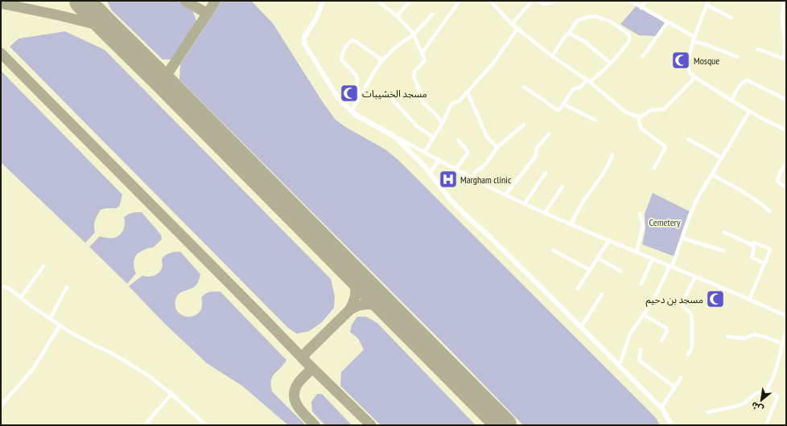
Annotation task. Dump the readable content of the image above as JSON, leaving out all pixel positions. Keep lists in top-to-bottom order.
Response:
{
  "parks": ["Cemetery"],
  "places": {
    "mosque": ["Mosque", "مسجد الخشيبات", "مسجد بن دحيم"],
    "hospital": ["Margham clinic"]
  },
  "north": "bottom left"
}
